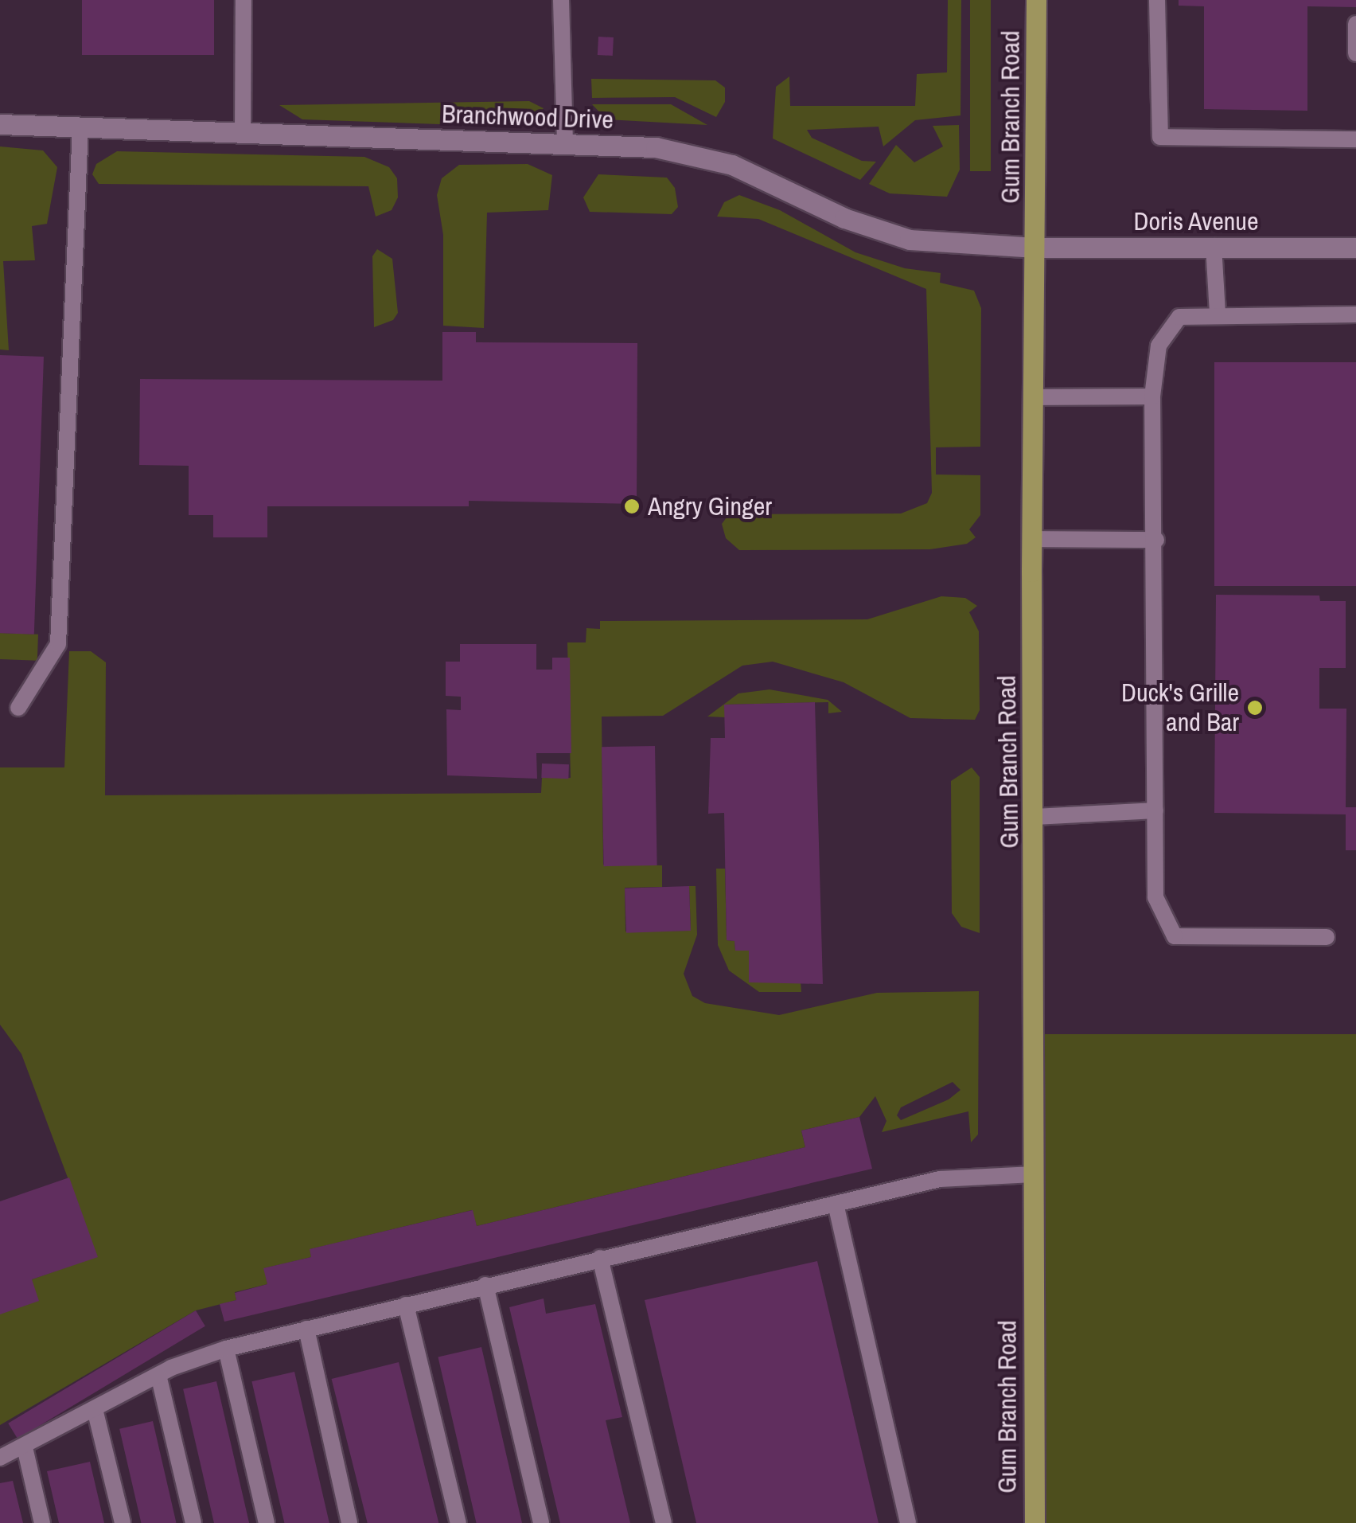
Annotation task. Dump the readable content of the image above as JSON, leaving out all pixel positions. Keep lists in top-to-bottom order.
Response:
{
  "streets": {
    "main road": ["Gum Branch Road"],
    "street": ["Branchwood Drive", "Doris Avenue"]
  },
  "crossings": [
    ["Branchwood Drive", "Gum Branch Road"],
    ["Branchwood Drive", "Doris Avenue"],
    ["Gum Branch Road", "Doris Avenue"]
  ],
  "places": ["Angry Ginger", "Duck's Grille and Bar"]
}
